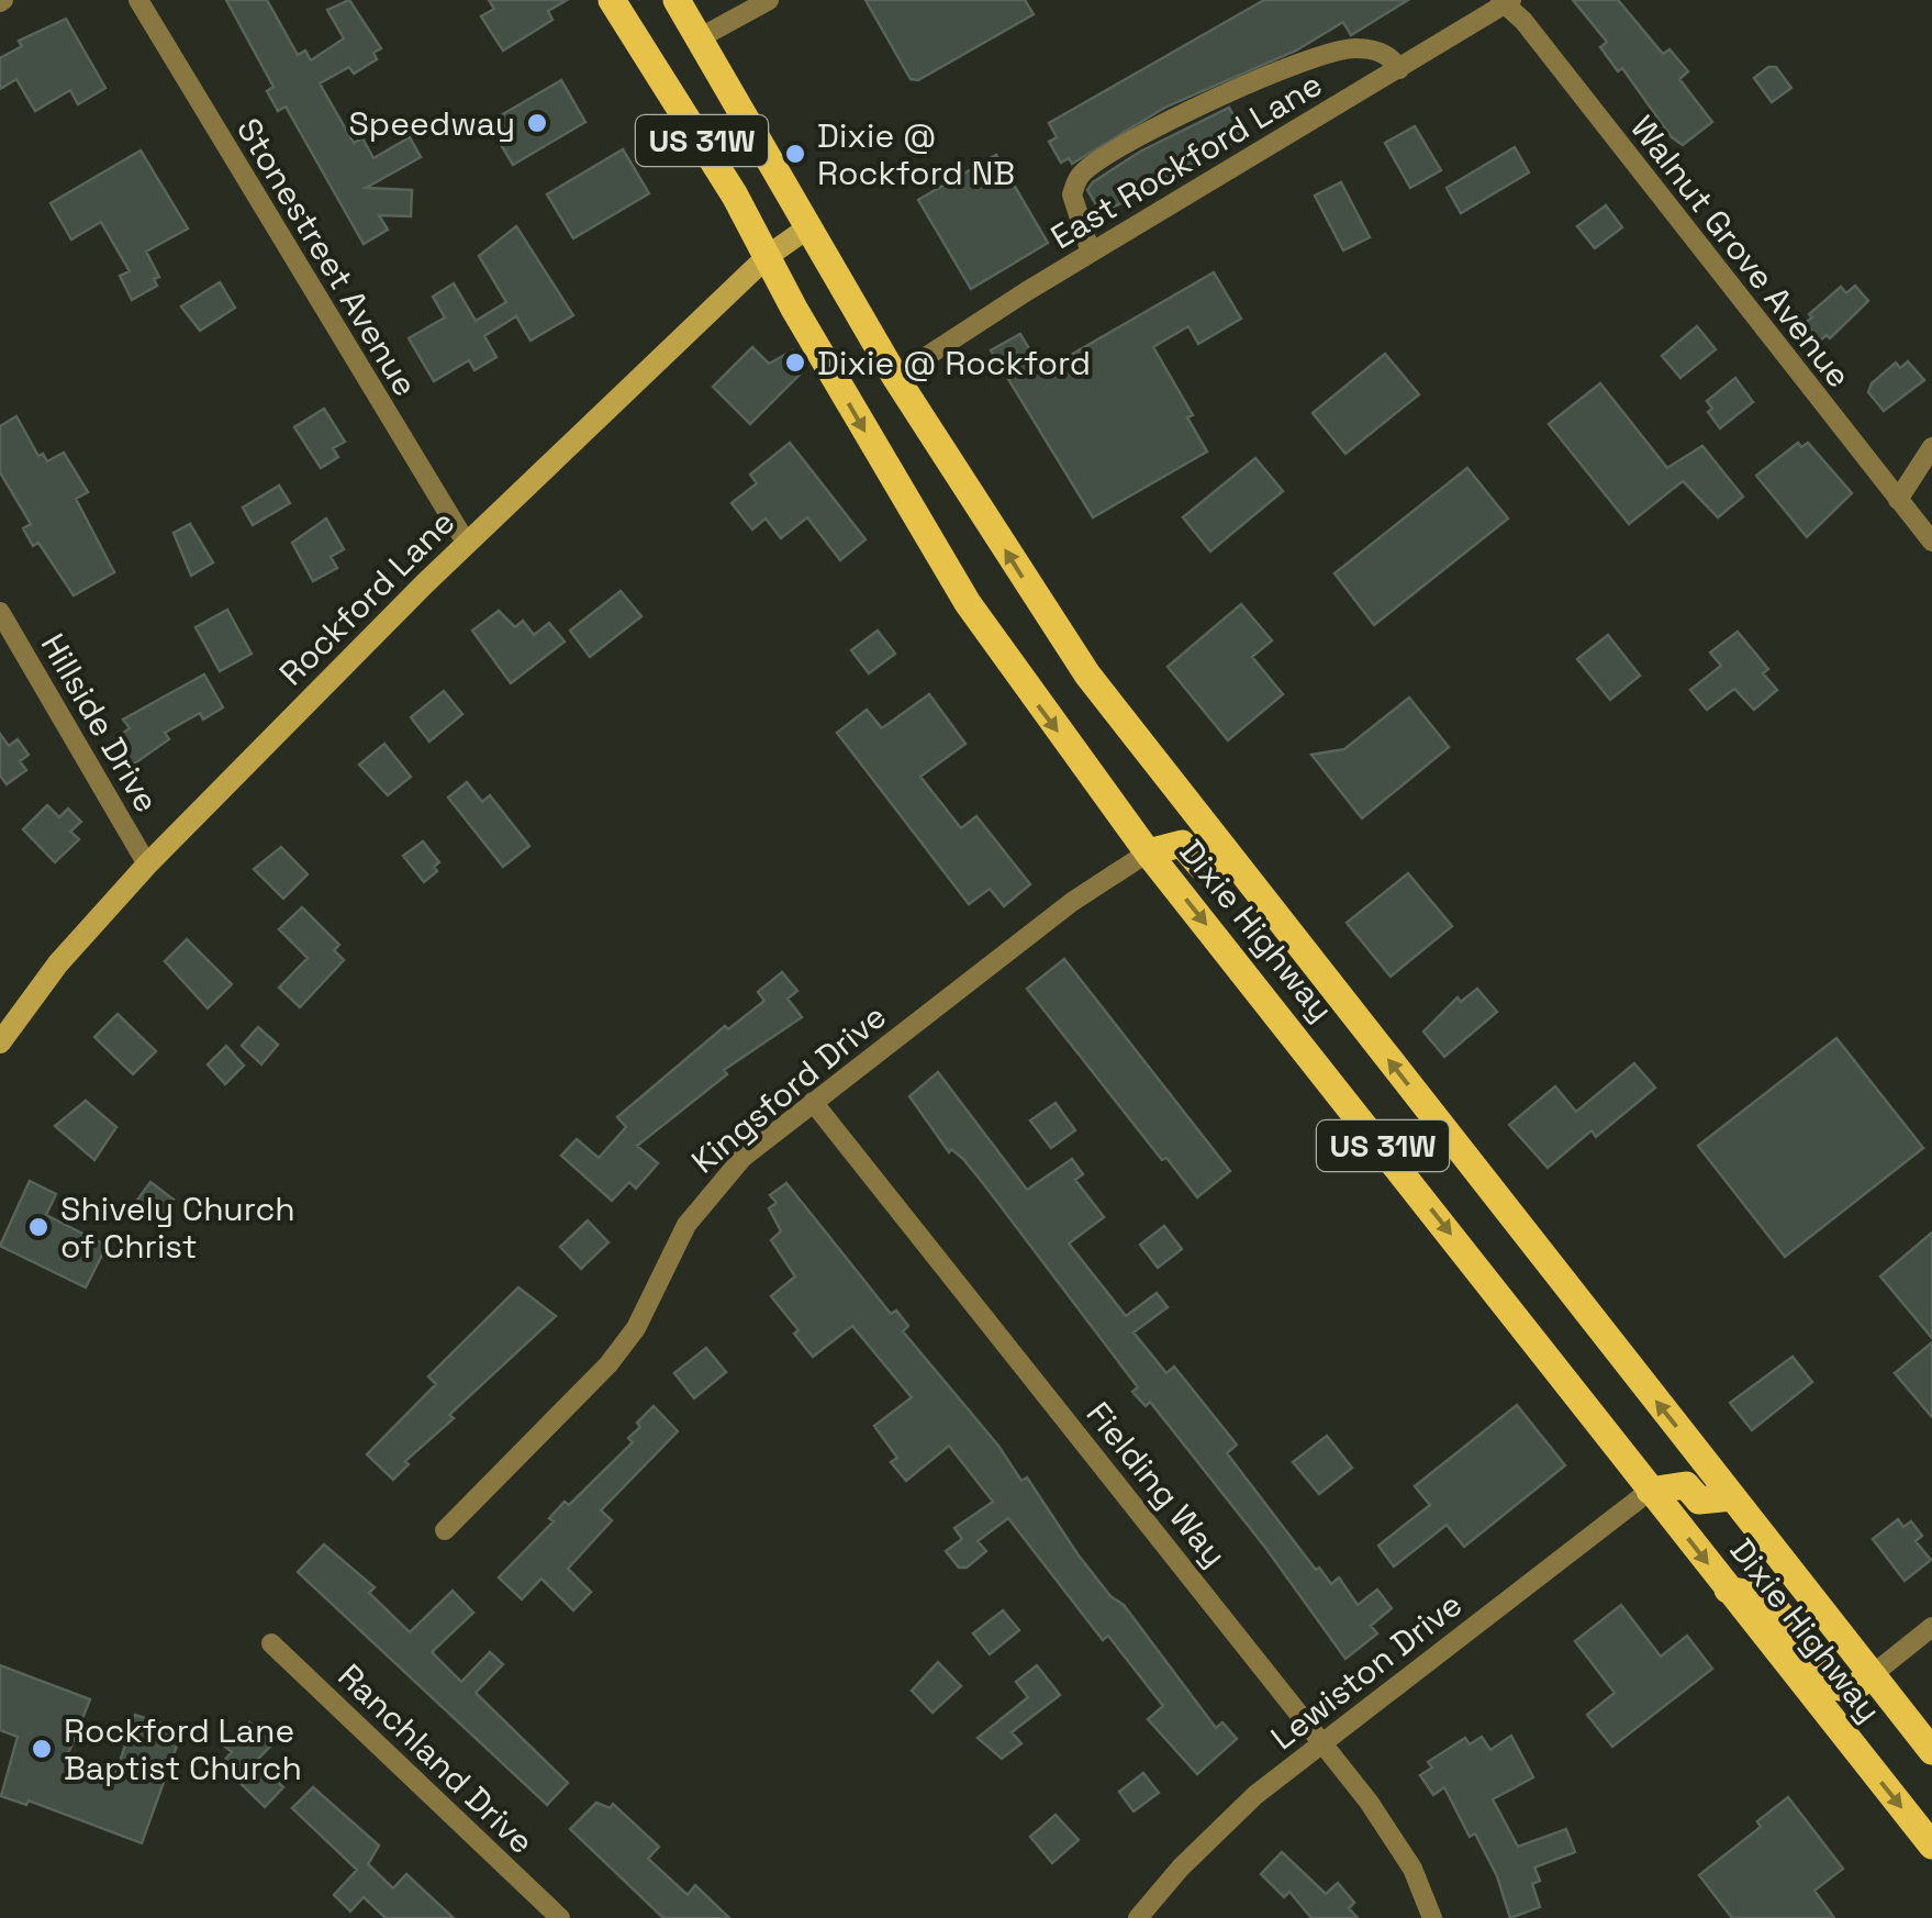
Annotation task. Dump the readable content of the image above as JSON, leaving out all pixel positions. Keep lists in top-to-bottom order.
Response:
{
  "streets": {
    "main road": ["US 31W", "Rockford Lane", "Dixie Highway"],
    "street": [
      "East Rockford Lane",
      "Walnut Grove Avenue",
      "Stonestreet Avenue",
      "Hillside Drive",
      "Kingsford Drive",
      "Fielding Way",
      "Lewiston Drive",
      "Ranchland Drive"
    ]
  },
  "crossings": [
    ["East Rockford Lane", "Walnut Grove Avenue"],
    ["East Rockford Lane", "Dixie Highway"],
    ["Stonestreet Avenue", "Rockford Lane"],
    ["Rockford Lane", "Hillside Drive"],
    ["Rockford Lane", "Dixie Highway"],
    ["Dixie Highway", "Kingsford Drive"],
    ["Dixie Highway", "Lewiston Drive"],
    ["Kingsford Drive", "Fielding Way"],
    ["Fielding Way", "Lewiston Drive"]
  ],
  "places": [
    "Speedway",
    "Dixie @ Rockford NB",
    "Dixie @ Rockford",
    "Shively Church of Christ",
    "Rockford Lane Baptist Church"
  ]
}
